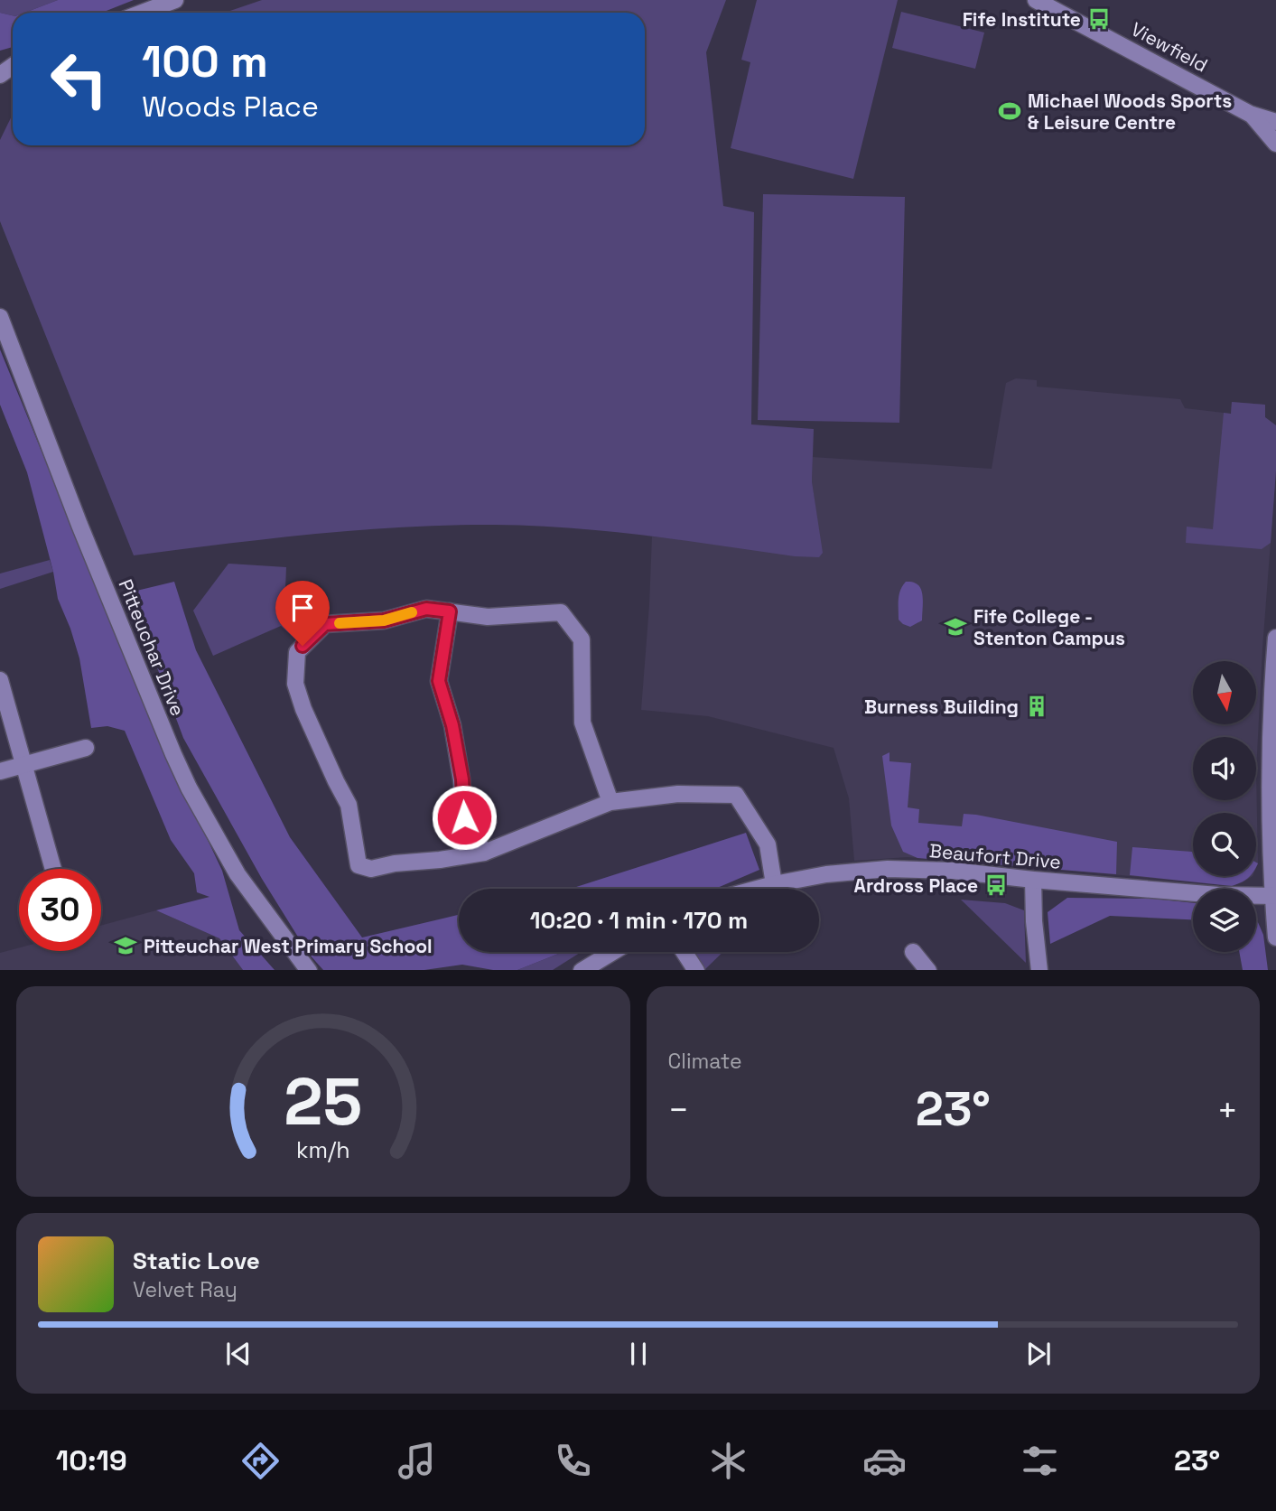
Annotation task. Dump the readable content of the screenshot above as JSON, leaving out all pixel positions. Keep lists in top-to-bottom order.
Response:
{
  "streets": {
    "street": ["Viewfield", "Pitteuchar Drive", "Beaufort Drive"]
  },
  "places": {
    "bus stop": ["Fife Institute", "Ardross Place"],
    "sports": ["Michael Woods Sports & Leisure Centre"],
    "school or university": ["Fife College - Stenton Campus", "Pitteuchar West Primary School"],
    "building": ["Burness Building"]
  },
  "north": "bottom",
  "page": {
    "turn": ["100 m", "Woods Place"],
    "limit": "30",
    "trip": "10:20 · 1 min · 170 m",
    "tile": "Climate",
    "heat": ["−", "23°", "+"],
    "song": ["Static Love", "Velvet Ray"],
    "tabs": ["10:19", "23°"],
    "gauge": ["25", "km/h"]
  }
}
